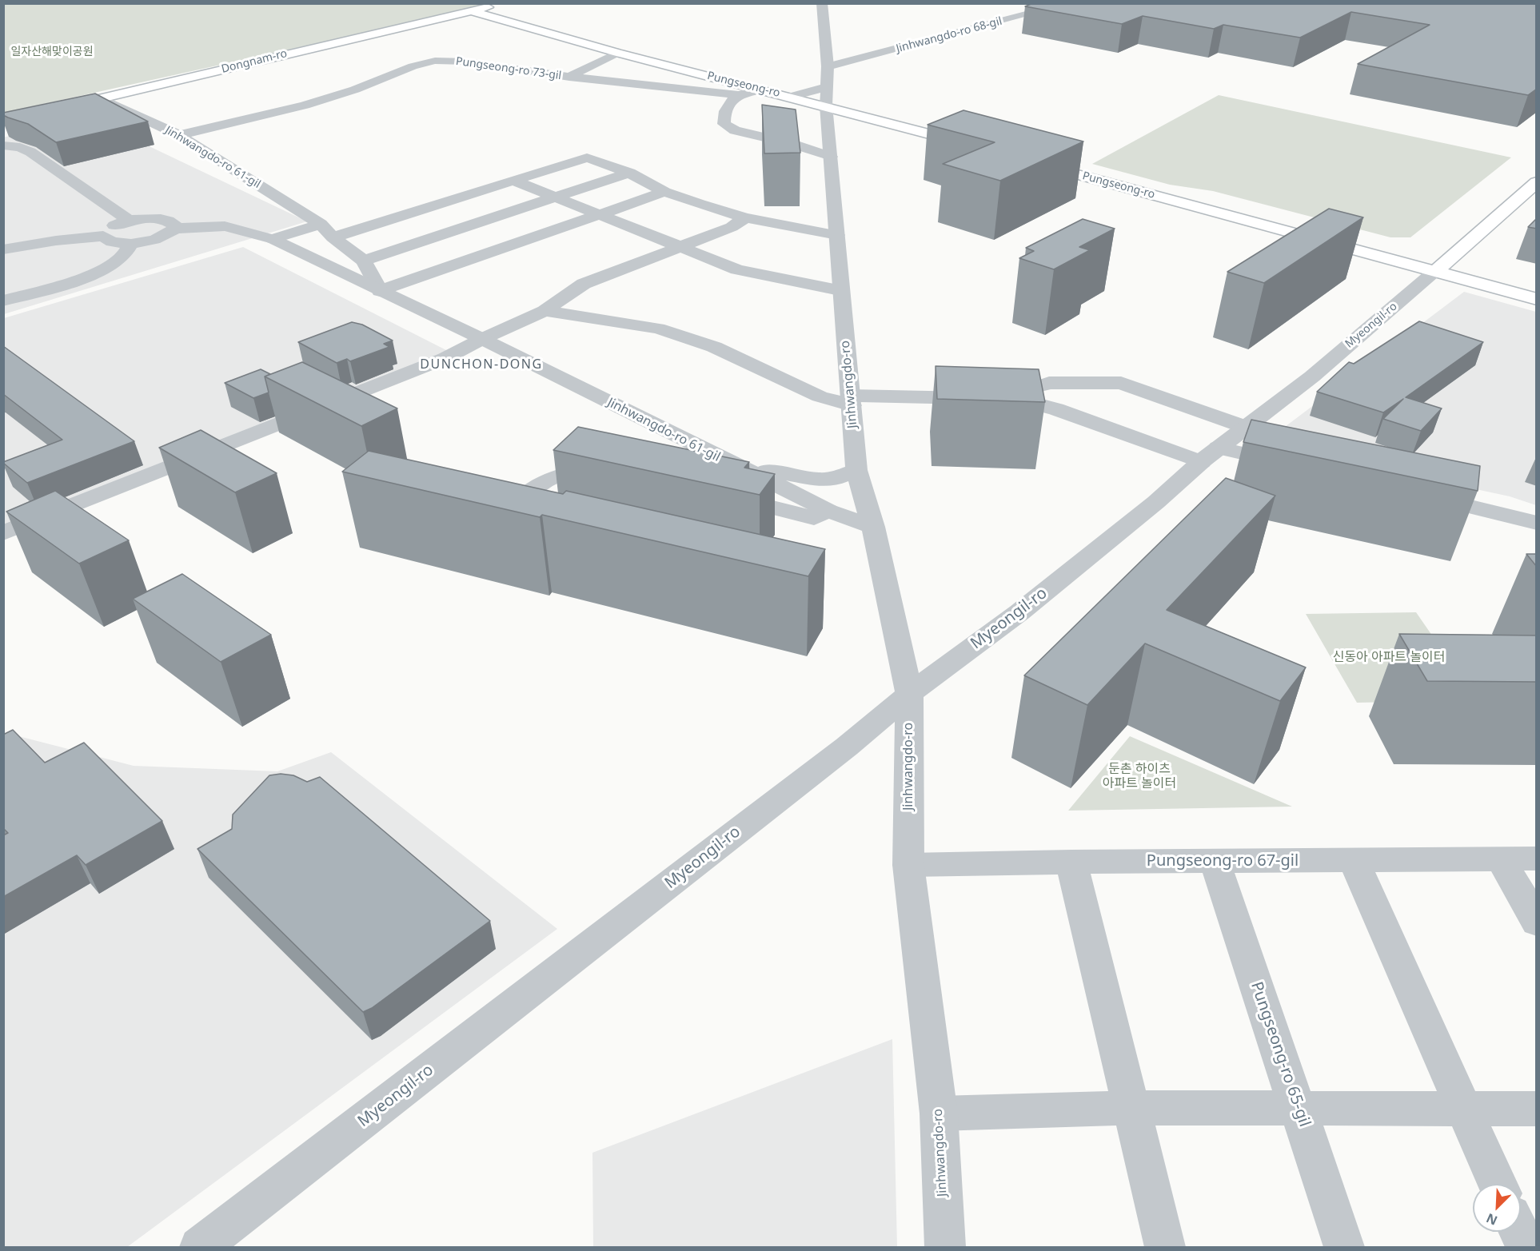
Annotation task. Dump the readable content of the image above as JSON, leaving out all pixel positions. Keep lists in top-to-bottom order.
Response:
{
  "streets": {
    "main road": ["Dongnam-ro", "Pungseong-ro", "Myeongil-ro"],
    "street": [
      "Jinhwangdo-ro 68-gil",
      "Pungseong-ro 73-gil",
      "Jinhwangdo-ro 61-gil",
      "Jinhwangdo-ro",
      "Pungseong-ro 67-gil",
      "Pungseong-ro 65-gil"
    ]
  },
  "crossings": [
    ["Jinhwangdo-ro 68-gil", "Jinhwangdo-ro"],
    ["Dongnam-ro", "Pungseong-ro"],
    ["Dongnam-ro", "Jinhwangdo-ro 61-gil"],
    ["Pungseong-ro 73-gil", "Pungseong-ro"],
    ["Pungseong-ro 73-gil", "Jinhwangdo-ro 61-gil"],
    ["Pungseong-ro", "Myeongil-ro"],
    ["Pungseong-ro", "Jinhwangdo-ro"],
    ["Jinhwangdo-ro 61-gil", "Jinhwangdo-ro"],
    ["Myeongil-ro", "Jinhwangdo-ro"],
    ["Jinhwangdo-ro", "Pungseong-ro 67-gil"],
    ["Pungseong-ro 67-gil", "Pungseong-ro 65-gil"]
  ],
  "districts": ["DUNCHON-DONG"],
  "parks": ["일자산해맞이공원", "신동아 아파트 놀이터", "둔촌 하이츠 아파트 놀이터"],
  "north": "bottom left"
}
